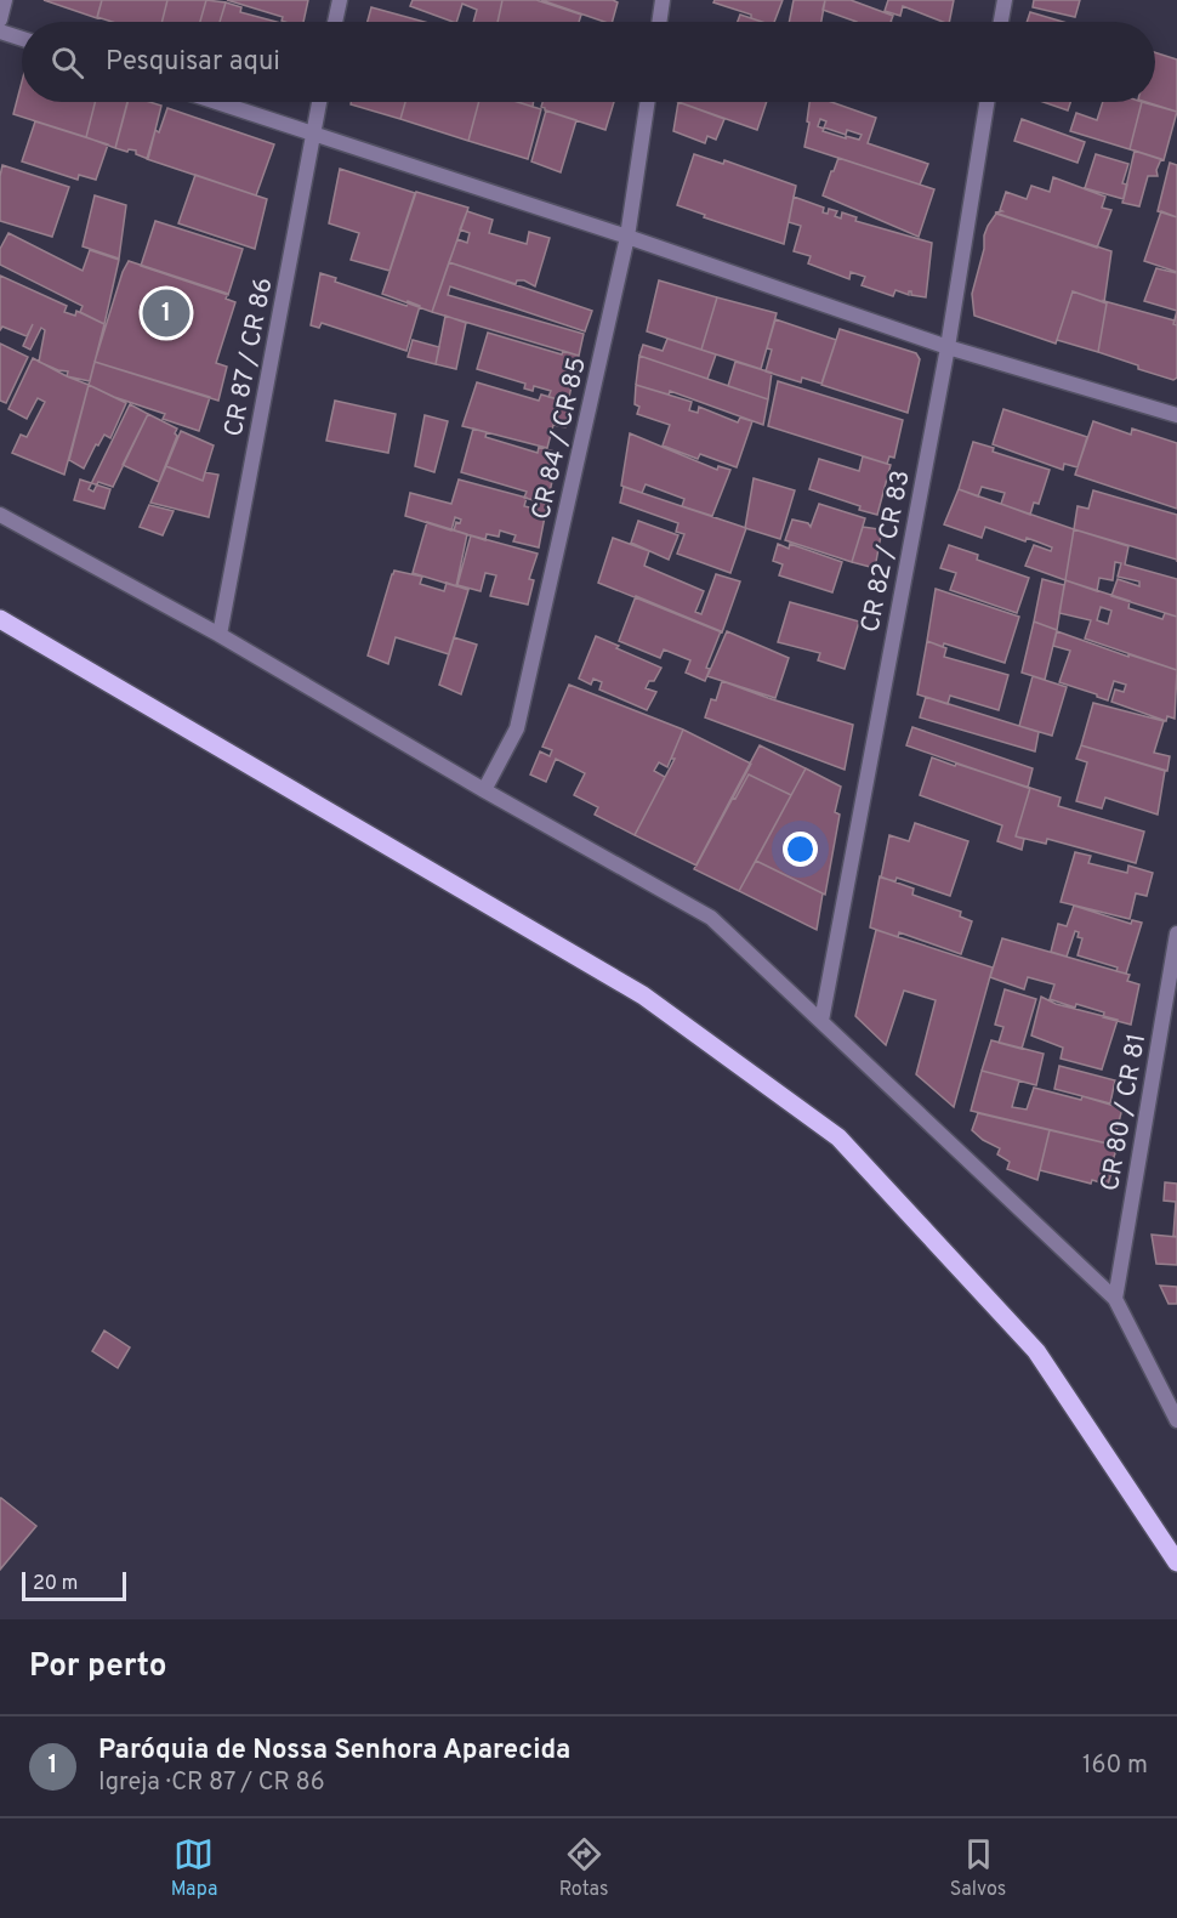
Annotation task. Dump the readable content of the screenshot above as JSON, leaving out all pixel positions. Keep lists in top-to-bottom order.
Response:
{
  "streets": {
    "street": [
      "CR 87 / CR 86",
      "CR 84 / CR 85",
      "CR 82 / CR 83",
      "CR 80 / CR 81"
    ]
  },
  "scale_bar": "20 m",
  "page": {
    "search": "Pesquisar aqui",
    "pins": "1",
    "scale": "20 m",
    "heading": "Por perto",
    "list": [
      {
        "mark": "1",
        "name": "Paróquia de Nossa Senhora Aparecida",
        "note": "Igreja · CR 87 / CR 86",
        "value": "160 m"
      }
    ],
    "nav": ["Mapa", "Rotas", "Salvos"]
  }
}
